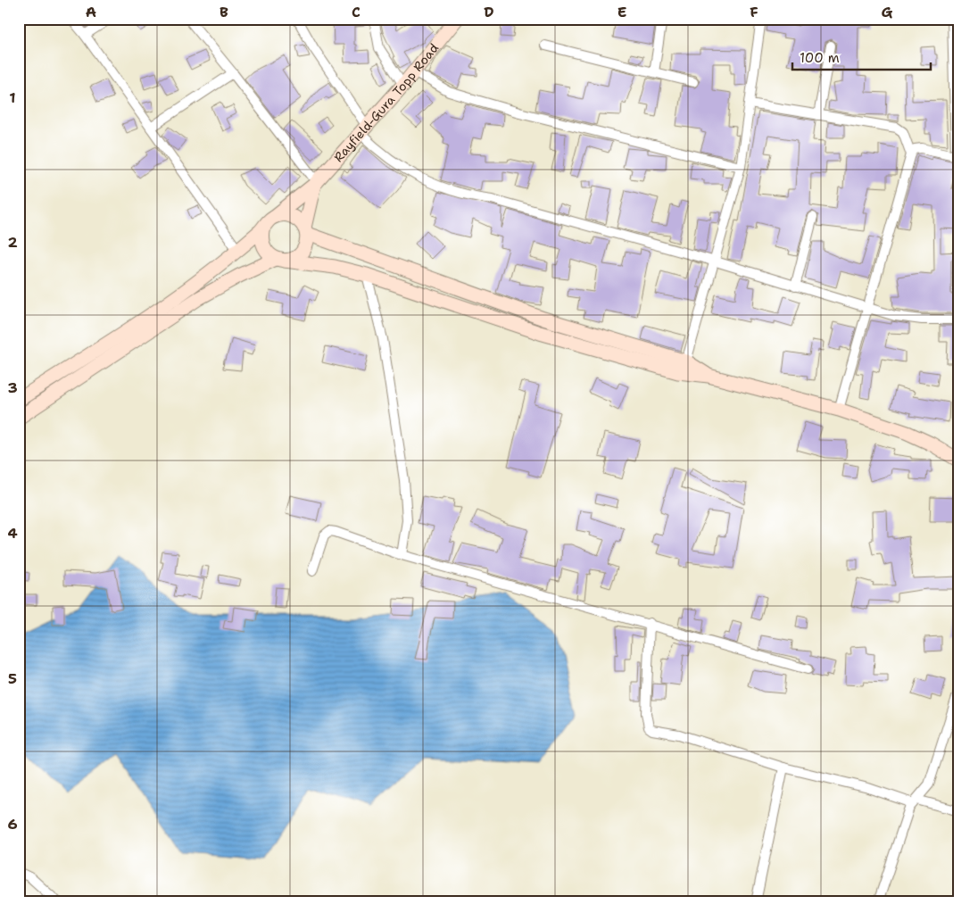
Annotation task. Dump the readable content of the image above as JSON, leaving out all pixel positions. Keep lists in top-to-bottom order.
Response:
{
  "streets": {
    "main road": ["Rayfield-Gura Topp Road"]
  },
  "scale_bar": "100 m",
  "grid": {
    "columns": [
      "A",
      "B",
      "C",
      "D",
      "E",
      "F",
      "G"
    ],
    "rows": [
      "1",
      "2",
      "3",
      "4",
      "5",
      "6"
    ]
  }
}
